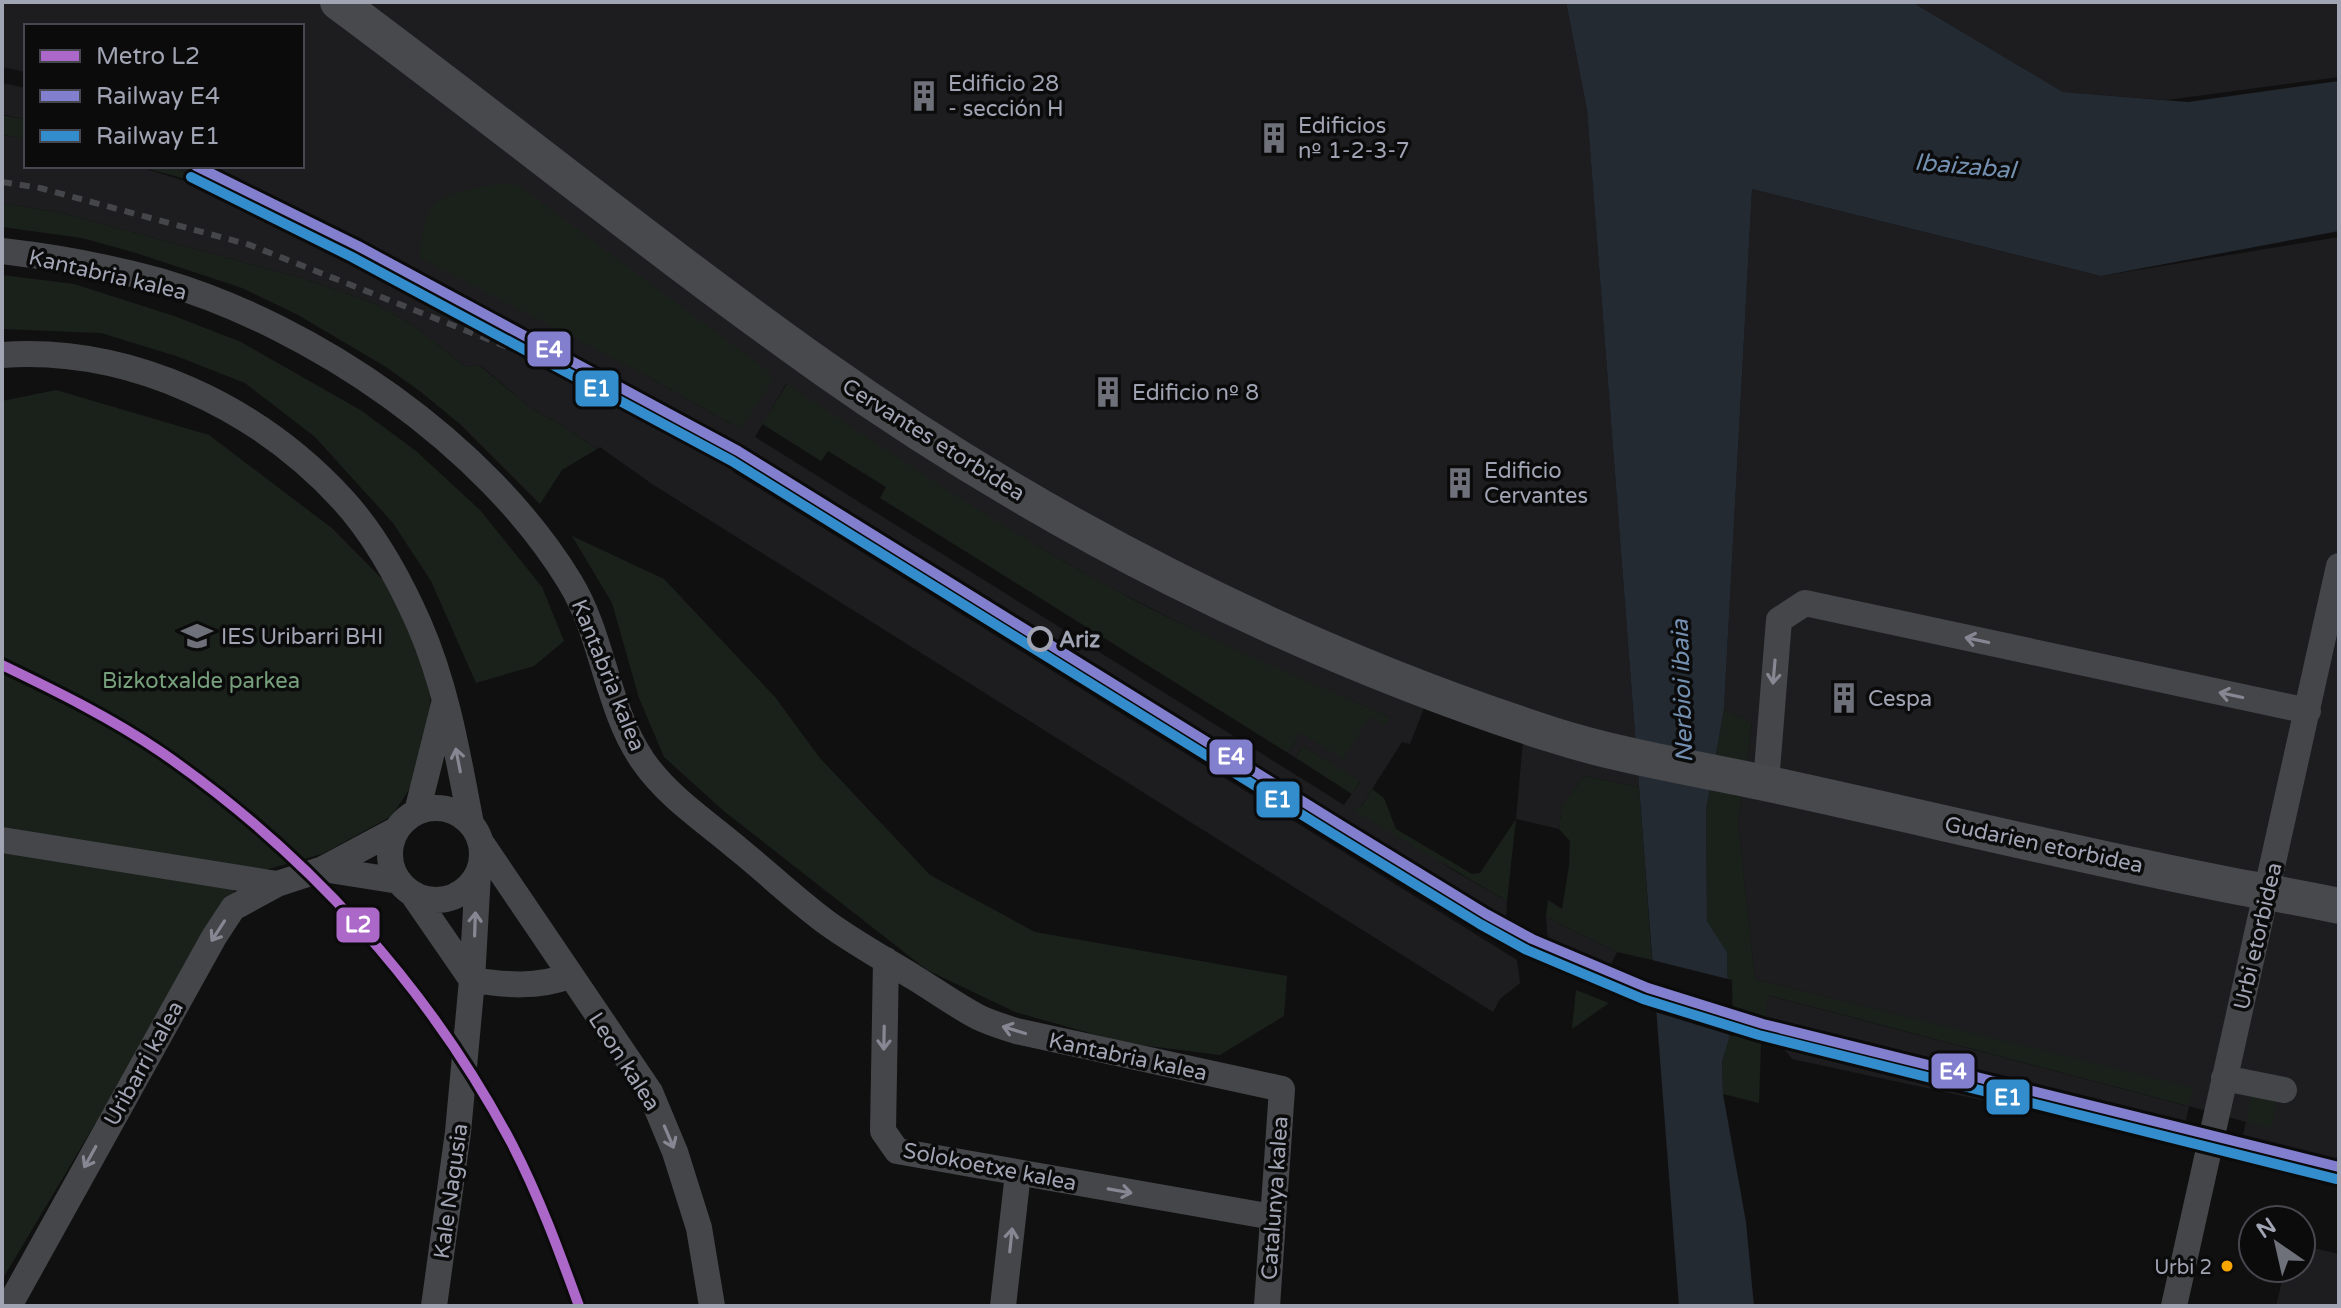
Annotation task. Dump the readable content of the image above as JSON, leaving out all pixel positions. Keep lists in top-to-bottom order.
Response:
{
  "streets": {
    "street": [
      "Kantabria kalea",
      "Cervantes etorbidea",
      "Gudarien etorbidea",
      "Urbi etorbidea",
      "Leon kalea",
      "Uribarri kalea",
      "Solokoetxe kalea",
      "Kale Nagusia",
      "Catalunya kalea"
    ]
  },
  "crossings": [
    ["Kantabria kalea", "Solokoetxe kalea"],
    ["Kantabria kalea", "Catalunya kalea"],
    ["Cervantes etorbidea", "Gudarien etorbidea"],
    ["Gudarien etorbidea", "Urbi etorbidea"],
    ["Leon kalea", "Uribarri kalea"],
    ["Leon kalea", "Kale Nagusia"],
    ["Uribarri kalea", "Kale Nagusia"],
    ["Solokoetxe kalea", "Catalunya kalea"]
  ],
  "one_way": ["Leon kalea", "Uribarri kalea", "Solokoetxe kalea"],
  "water": ["Ibaizabal", "Nerbioi ibaia"],
  "parks": ["Bizkotxalde parkea"],
  "places": {
    "building": [
      "Edificio 28 - sección H",
      "Edificios nº 1-2-3-7",
      "Edificio nº 8",
      "Edificio Cervantes",
      "Cespa"
    ],
    "school or university": ["IES Uribarri BHI"],
    "other": ["Ariz", "Urbi 2"]
  },
  "lines": ["rail line E4", "rail line E1", "metro line L2"],
  "legend": ["Metro L2", "Railway E4", "Railway E1"],
  "north": "top left"
}
